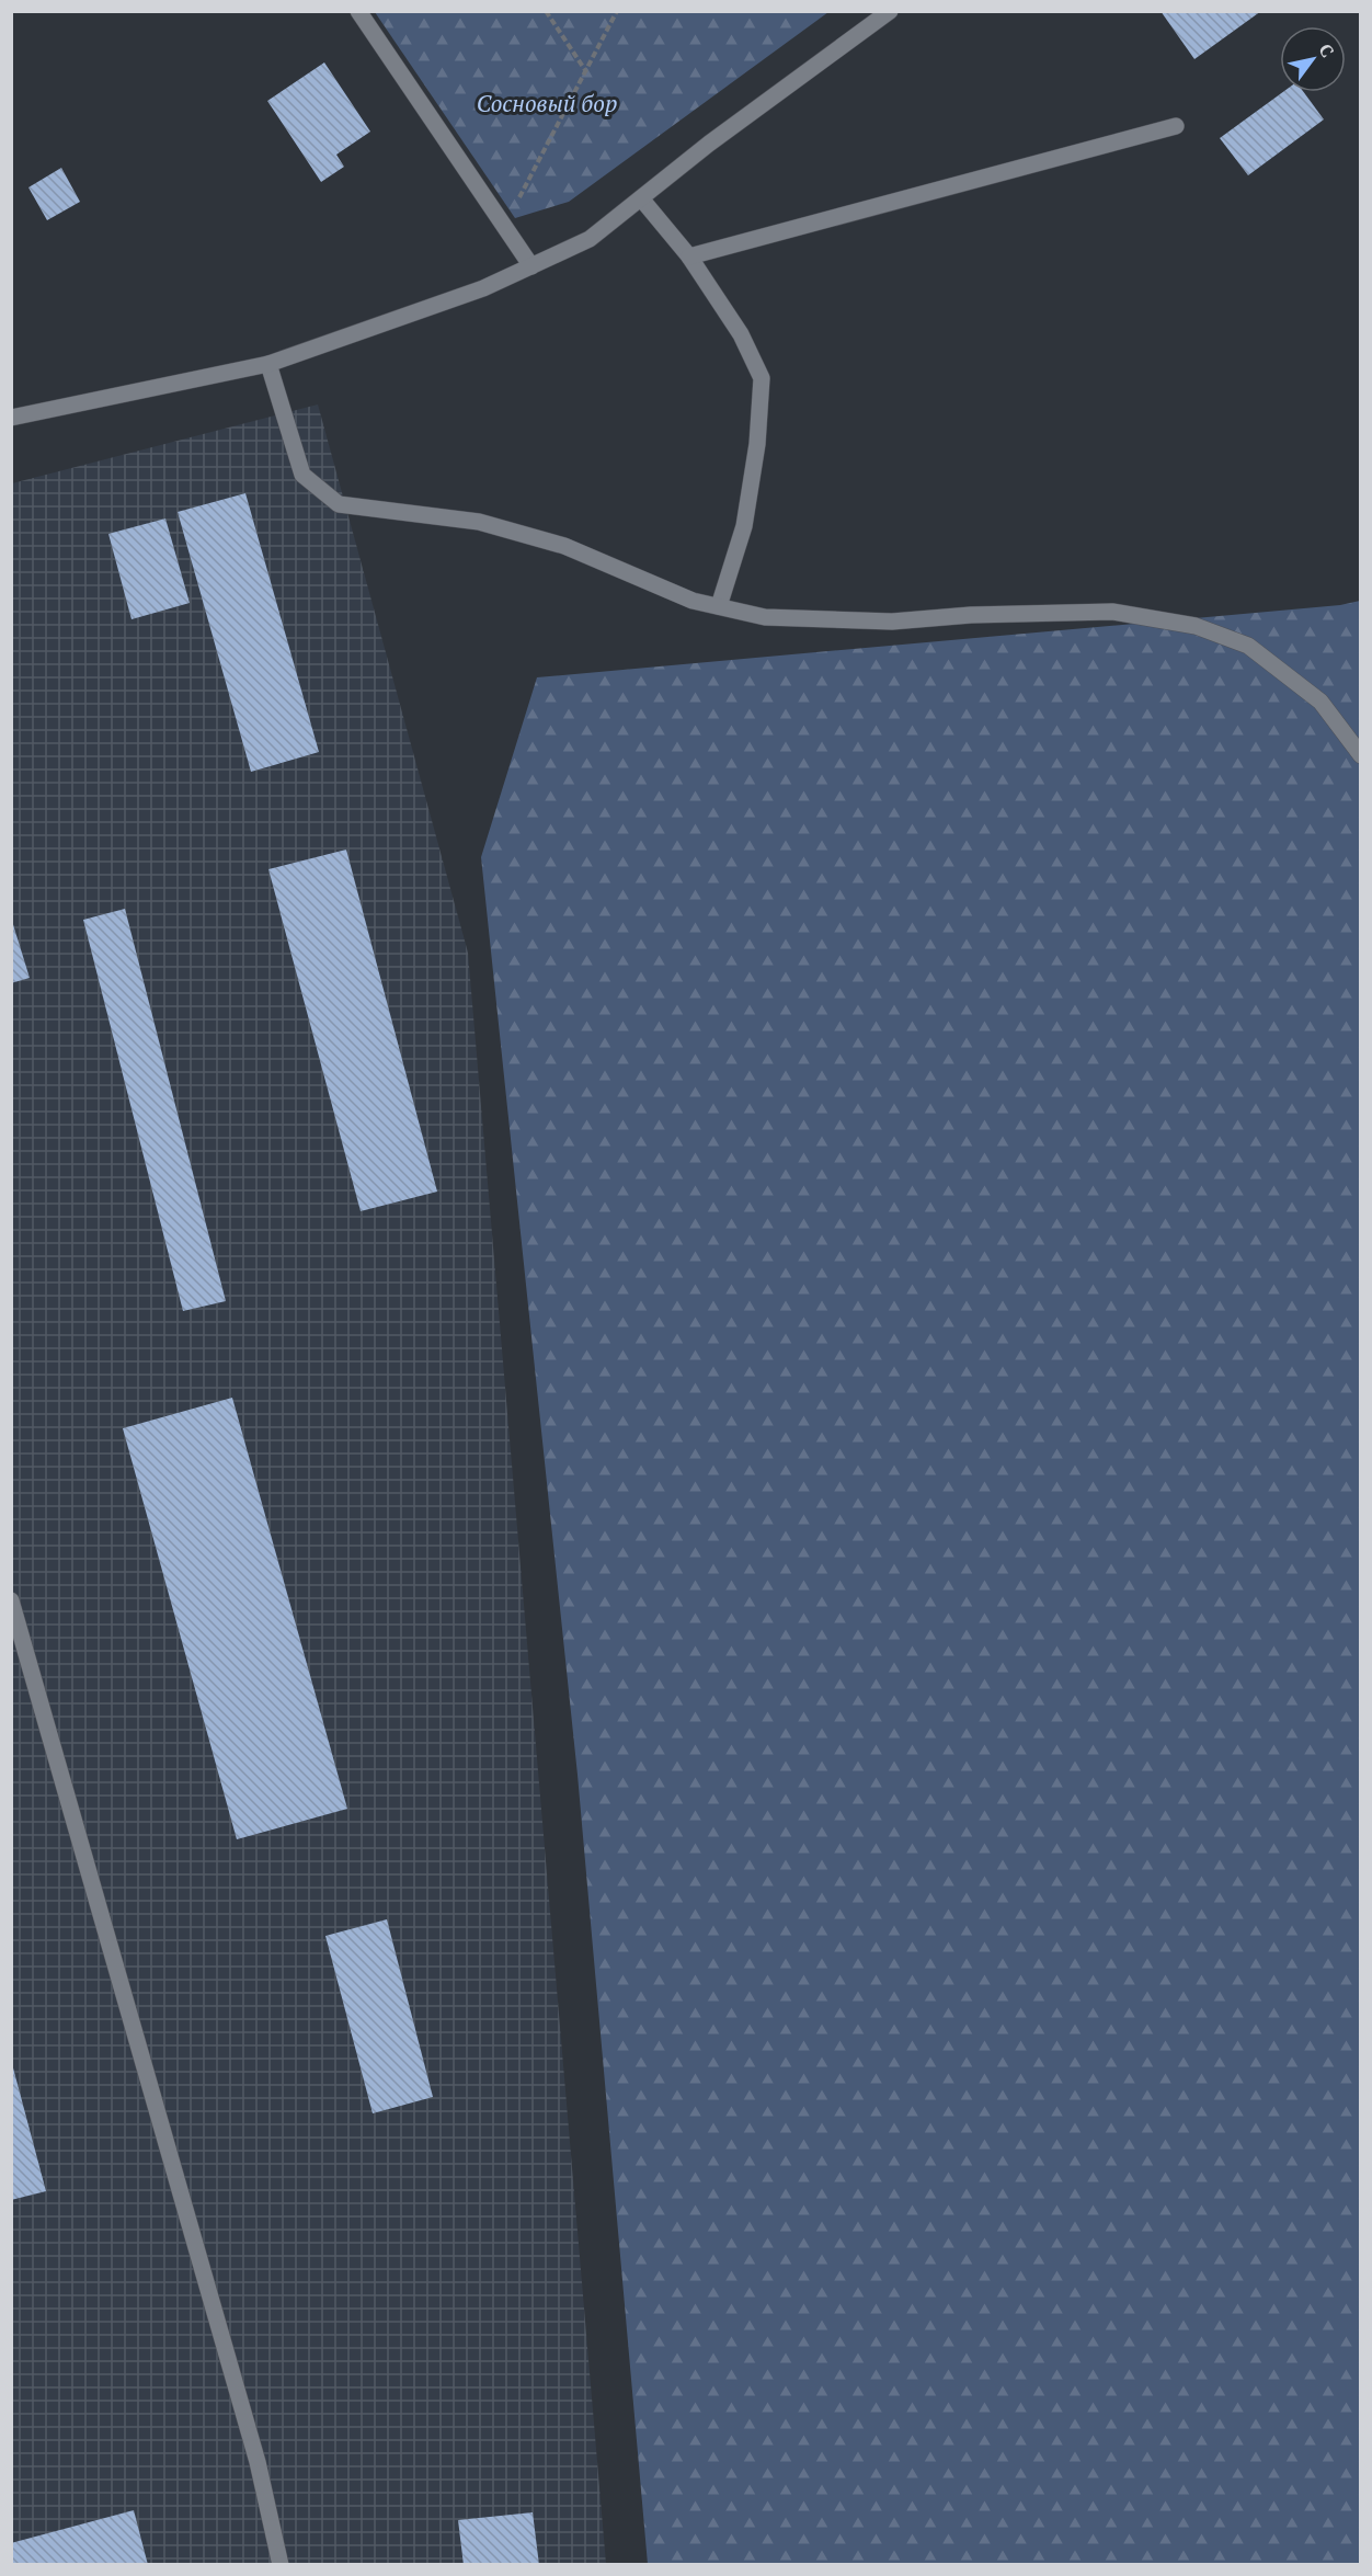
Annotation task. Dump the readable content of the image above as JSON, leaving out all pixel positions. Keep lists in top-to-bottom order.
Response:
{
  "parks": ["Сосновый бор"],
  "north": "top right"
}
